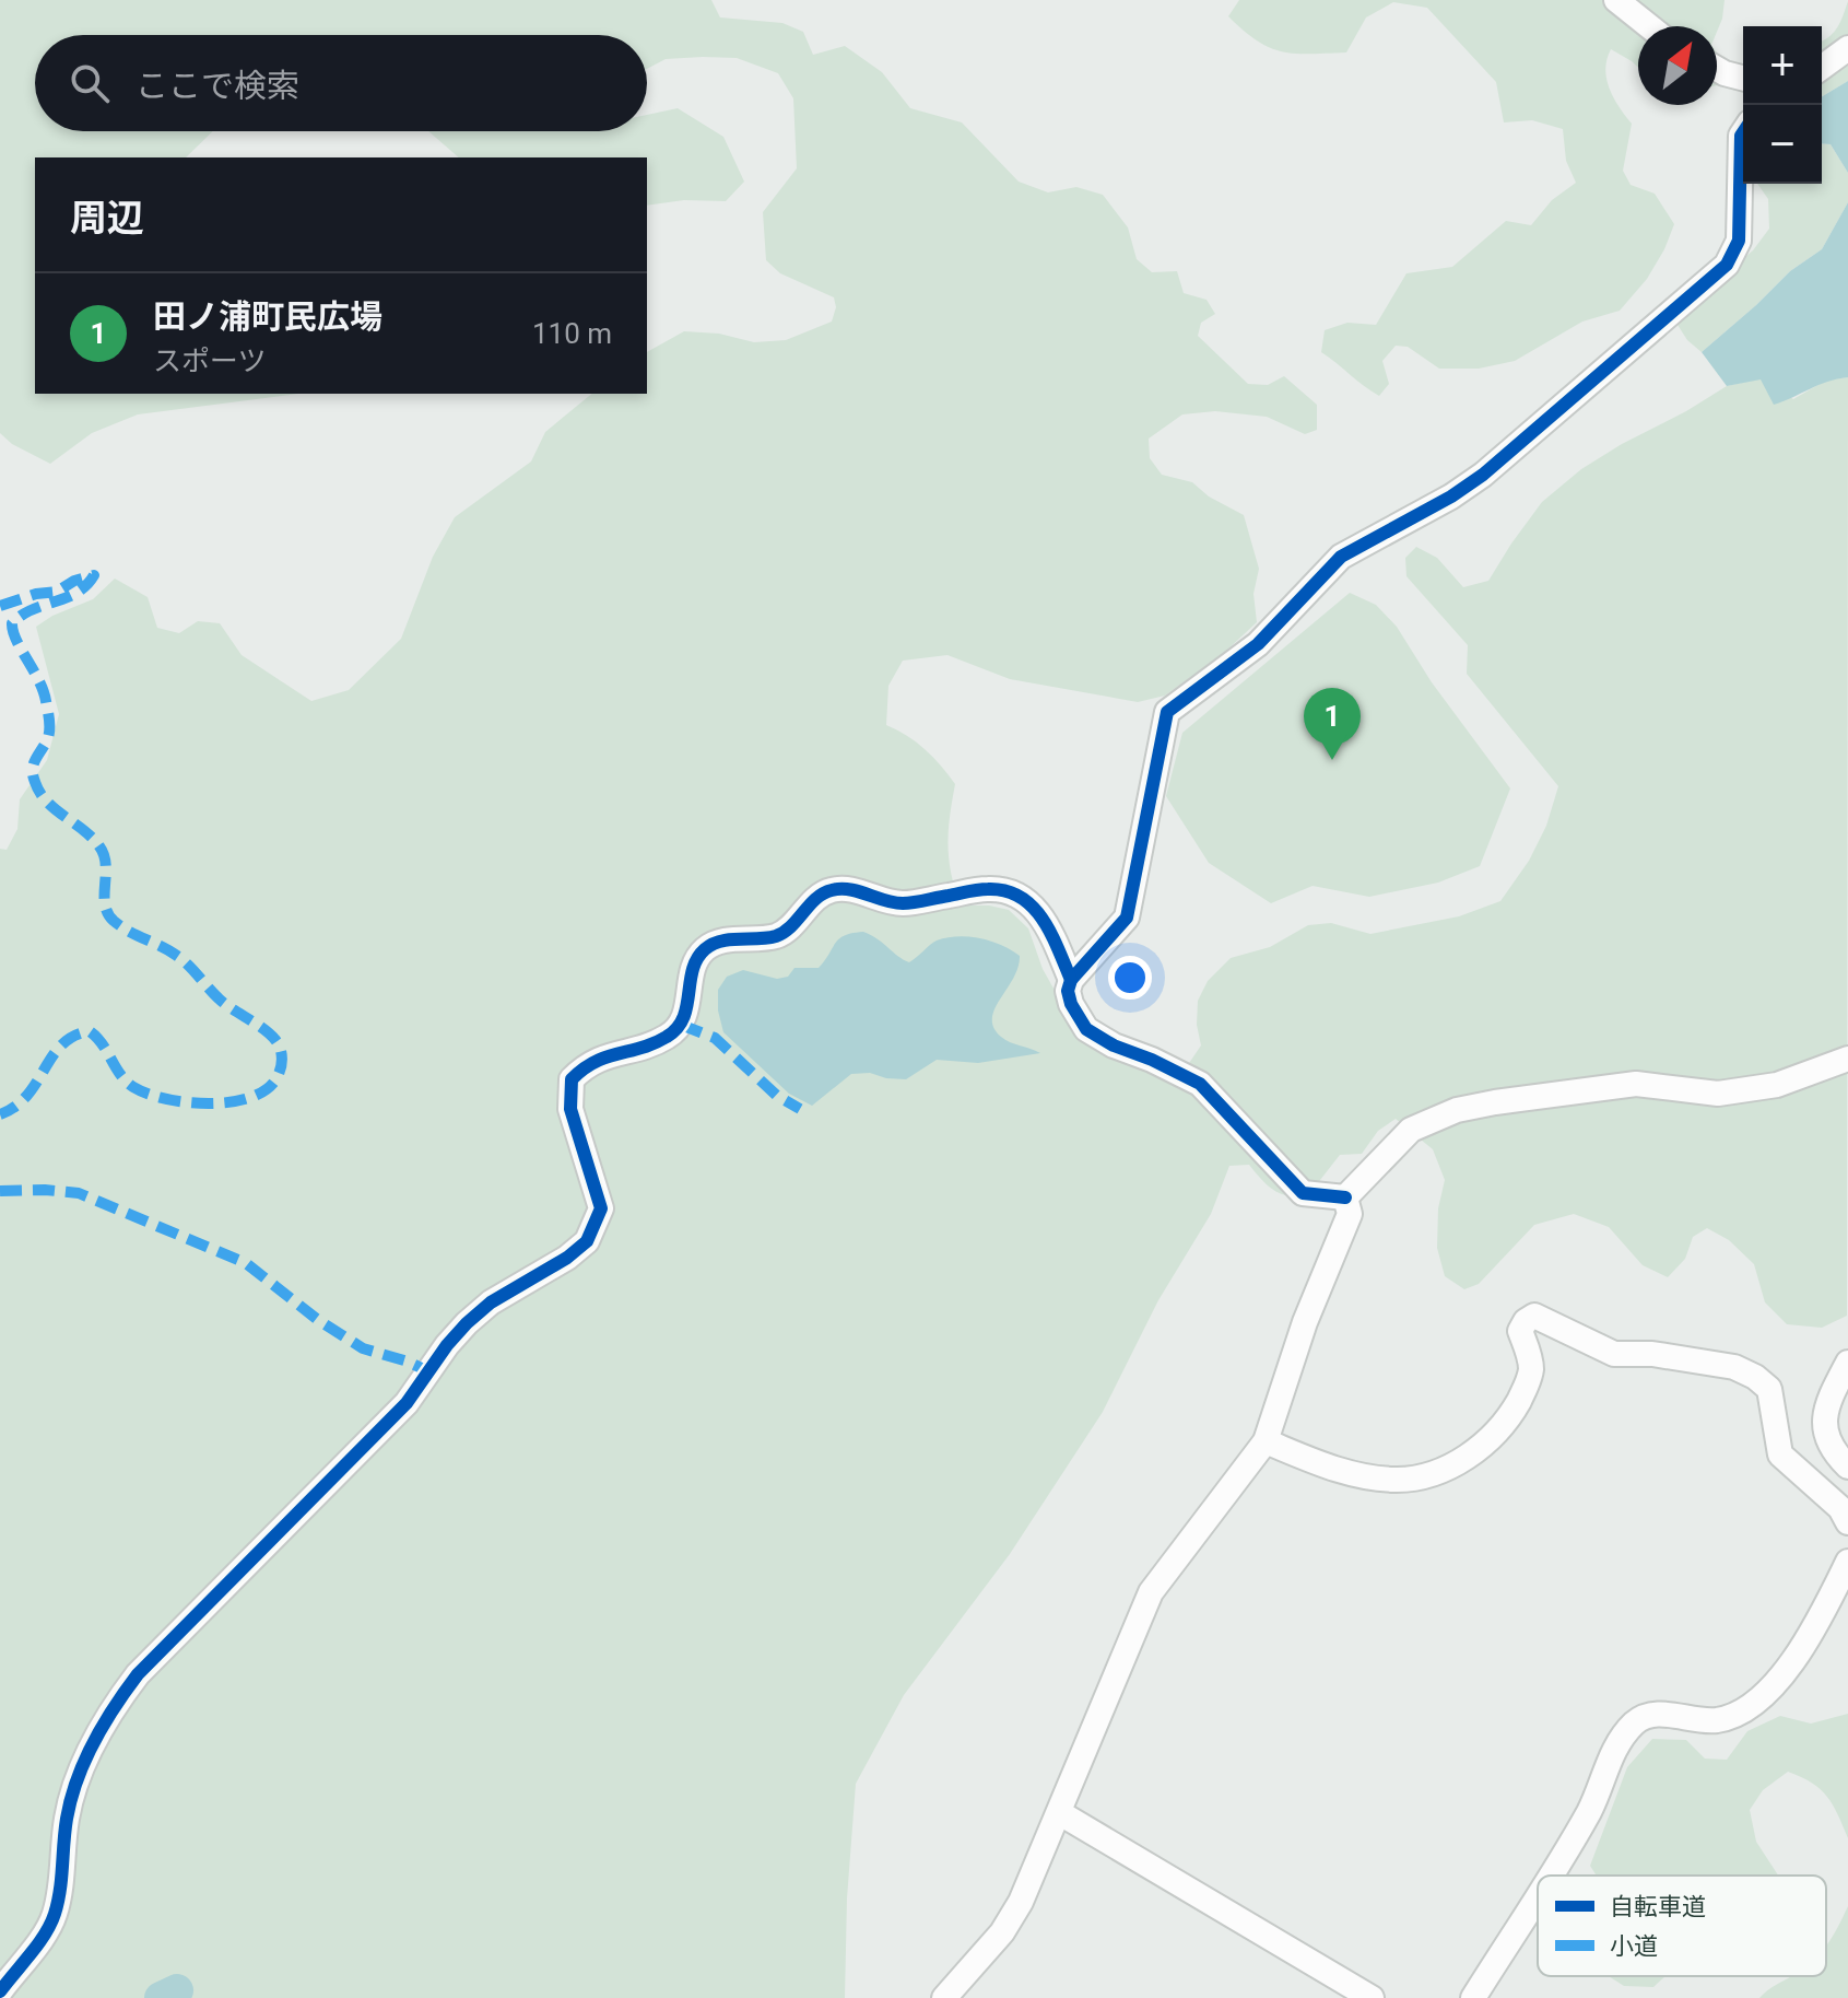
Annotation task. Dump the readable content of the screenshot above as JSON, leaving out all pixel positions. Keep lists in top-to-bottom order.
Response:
{
  "legend": ["自転車道", "小道"],
  "north": "top right",
  "page": {
    "map_buttons": ["+", "−"],
    "search": "ここで検索",
    "heading": "周辺",
    "list": [
      {
        "mark": "1",
        "name": "田ノ浦町民広場",
        "note": "スポーツ",
        "value": "110 m"
      }
    ],
    "pins": "1"
  }
}
